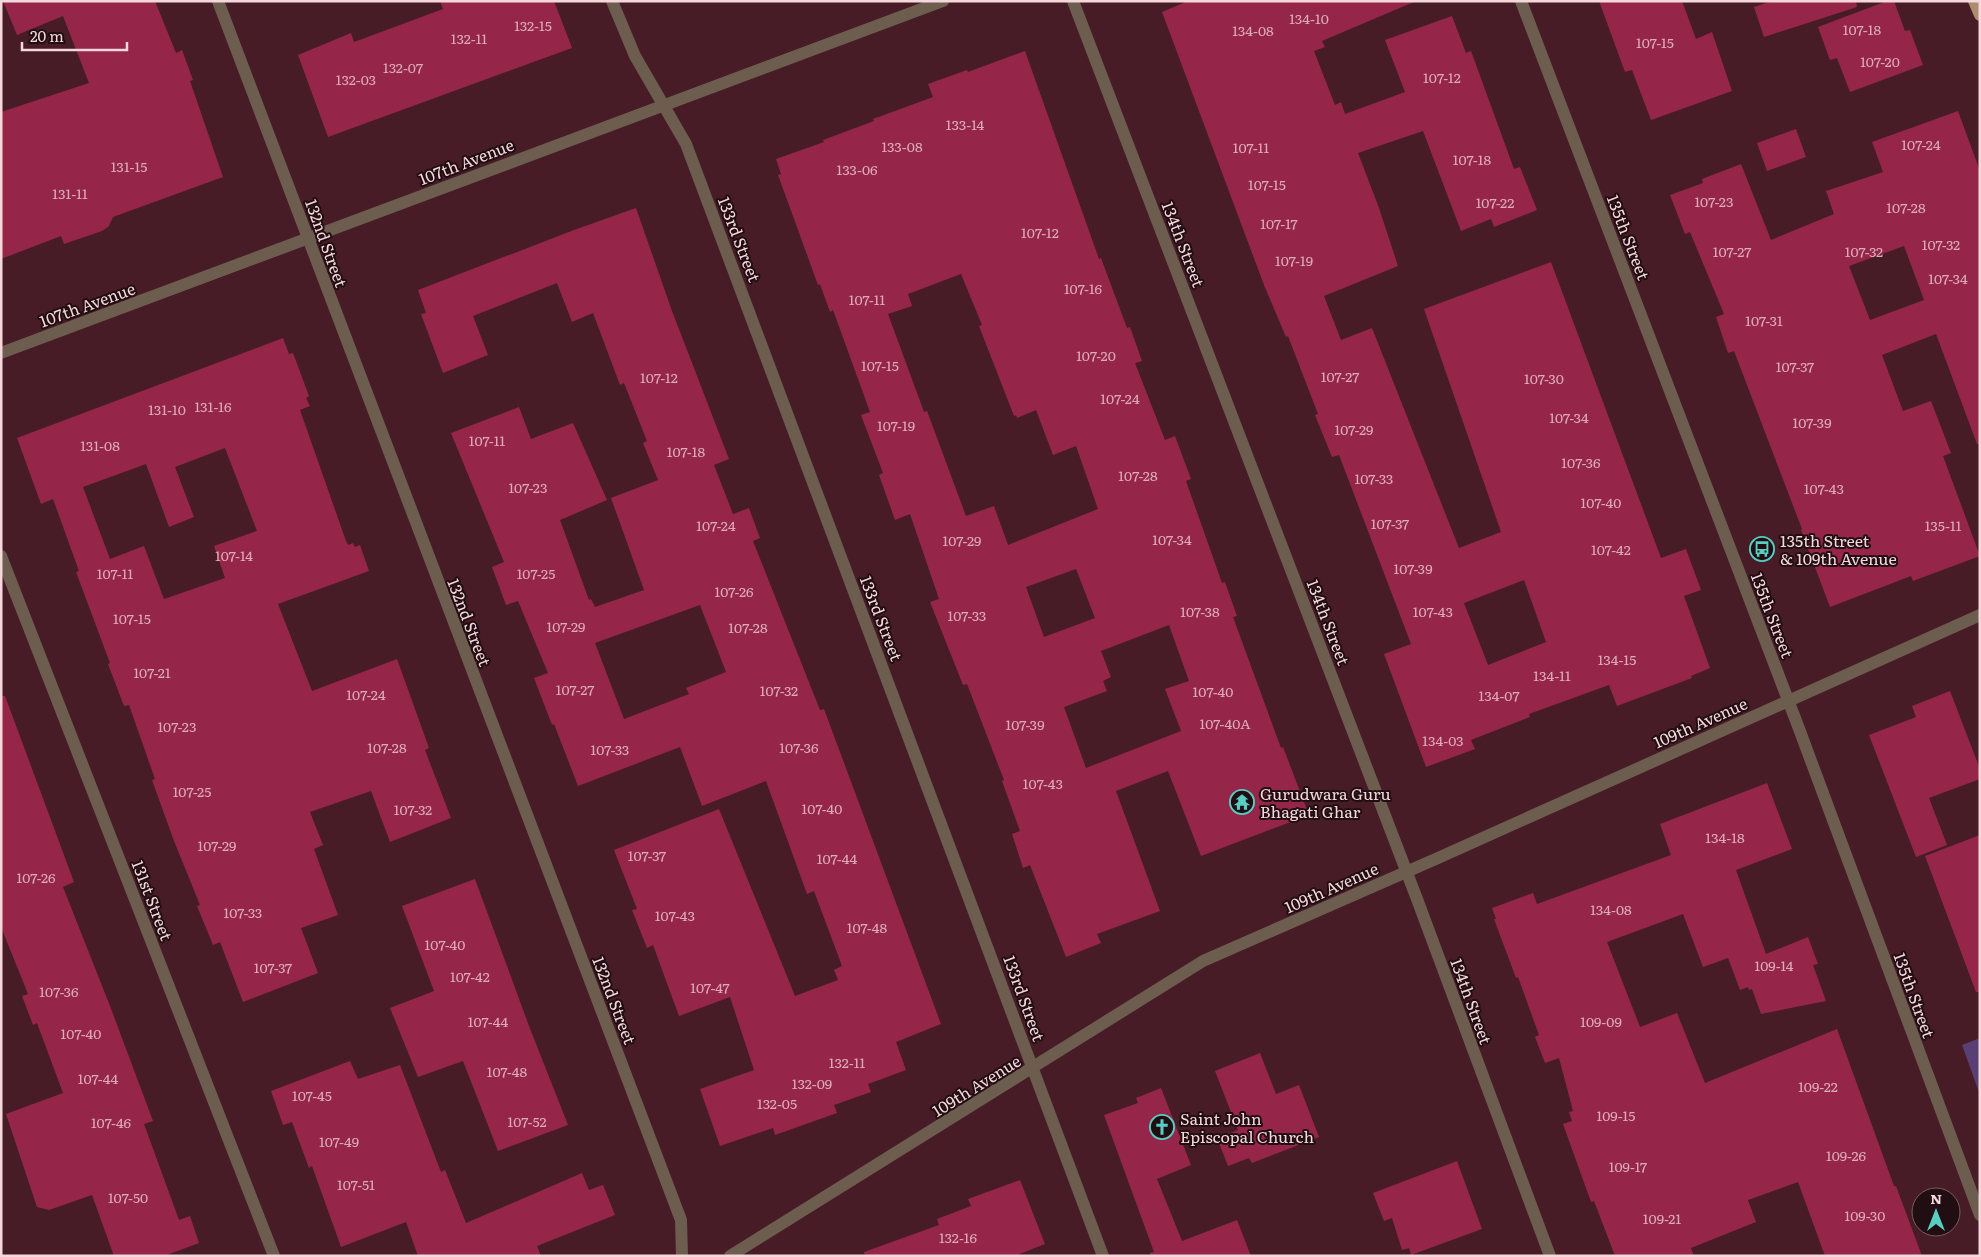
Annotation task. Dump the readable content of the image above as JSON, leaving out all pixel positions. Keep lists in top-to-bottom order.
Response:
{
  "streets": {
    "street": [
      "107th Avenue",
      "135th Street",
      "133rd Street",
      "132nd Street",
      "134th Street",
      "109th Avenue",
      "131st Street"
    ]
  },
  "crossings": [
    ["107th Avenue", "133rd Street"],
    ["107th Avenue", "132nd Street"],
    ["135th Street", "109th Avenue"],
    ["133rd Street", "109th Avenue"],
    ["134th Street", "109th Avenue"]
  ],
  "places": {
    "bus stop": ["135th Street & 109th Avenue"],
    "temple": ["Gurudwara Guru Bhagati Ghar"],
    "church": ["Saint John Episcopal Church"]
  },
  "house_numbers": [
    "134-10",
    "132-15",
    "107-18",
    "134-08",
    "132-11",
    "107-15",
    "107-20",
    "132-07",
    "107-12",
    "132-03",
    "133-14",
    "107-24",
    "133-08",
    "107-11",
    "107-18",
    "131-15",
    "133-06",
    "107-15",
    "131-11",
    "107-23",
    "107-22",
    "107-28",
    "107-17",
    "107-12",
    "107-32",
    "107-27",
    "107-32",
    "107-19",
    "107-34",
    "107-16",
    "107-11",
    "107-31",
    "107-20",
    "107-15",
    "107-37",
    "107-27",
    "107-12",
    "107-30",
    "107-24",
    "131-16",
    "131-10",
    "107-34",
    "107-39",
    "107-19",
    "107-29",
    "107-11",
    "131-08",
    "107-18",
    "107-36",
    "107-28",
    "107-33",
    "107-23",
    "107-43",
    "107-40",
    "107-37",
    "107-24",
    "135-11",
    "107-34",
    "107-29",
    "107-42",
    "107-14",
    "107-39",
    "107-11",
    "107-25",
    "107-26",
    "107-38",
    "107-43",
    "107-33",
    "107-15",
    "107-29",
    "107-28",
    "134-15",
    "107-21",
    "134-11",
    "107-27",
    "107-32",
    "107-40",
    "107-24",
    "134-07",
    "107-40A",
    "107-39",
    "107-23",
    "134-03",
    "107-28",
    "107-36",
    "107-33",
    "107-43",
    "107-25",
    "107-40",
    "107-32",
    "134-18",
    "107-29",
    "107-37",
    "107-44",
    "107-26",
    "134-08",
    "107-33",
    "107-43",
    "107-48",
    "107-40",
    "109-14",
    "107-37",
    "107-42",
    "107-47",
    "107-36",
    "107-44",
    "109-09",
    "107-40",
    "132-11",
    "107-48",
    "107-44",
    "132-09",
    "109-22",
    "107-45",
    "132-05",
    "109-15",
    "107-52",
    "107-46",
    "107-49",
    "109-26",
    "109-17",
    "107-51",
    "107-50",
    "109-30",
    "109-21",
    "132-16"
  ],
  "scale_bar": "20 m",
  "north": "top"
}
